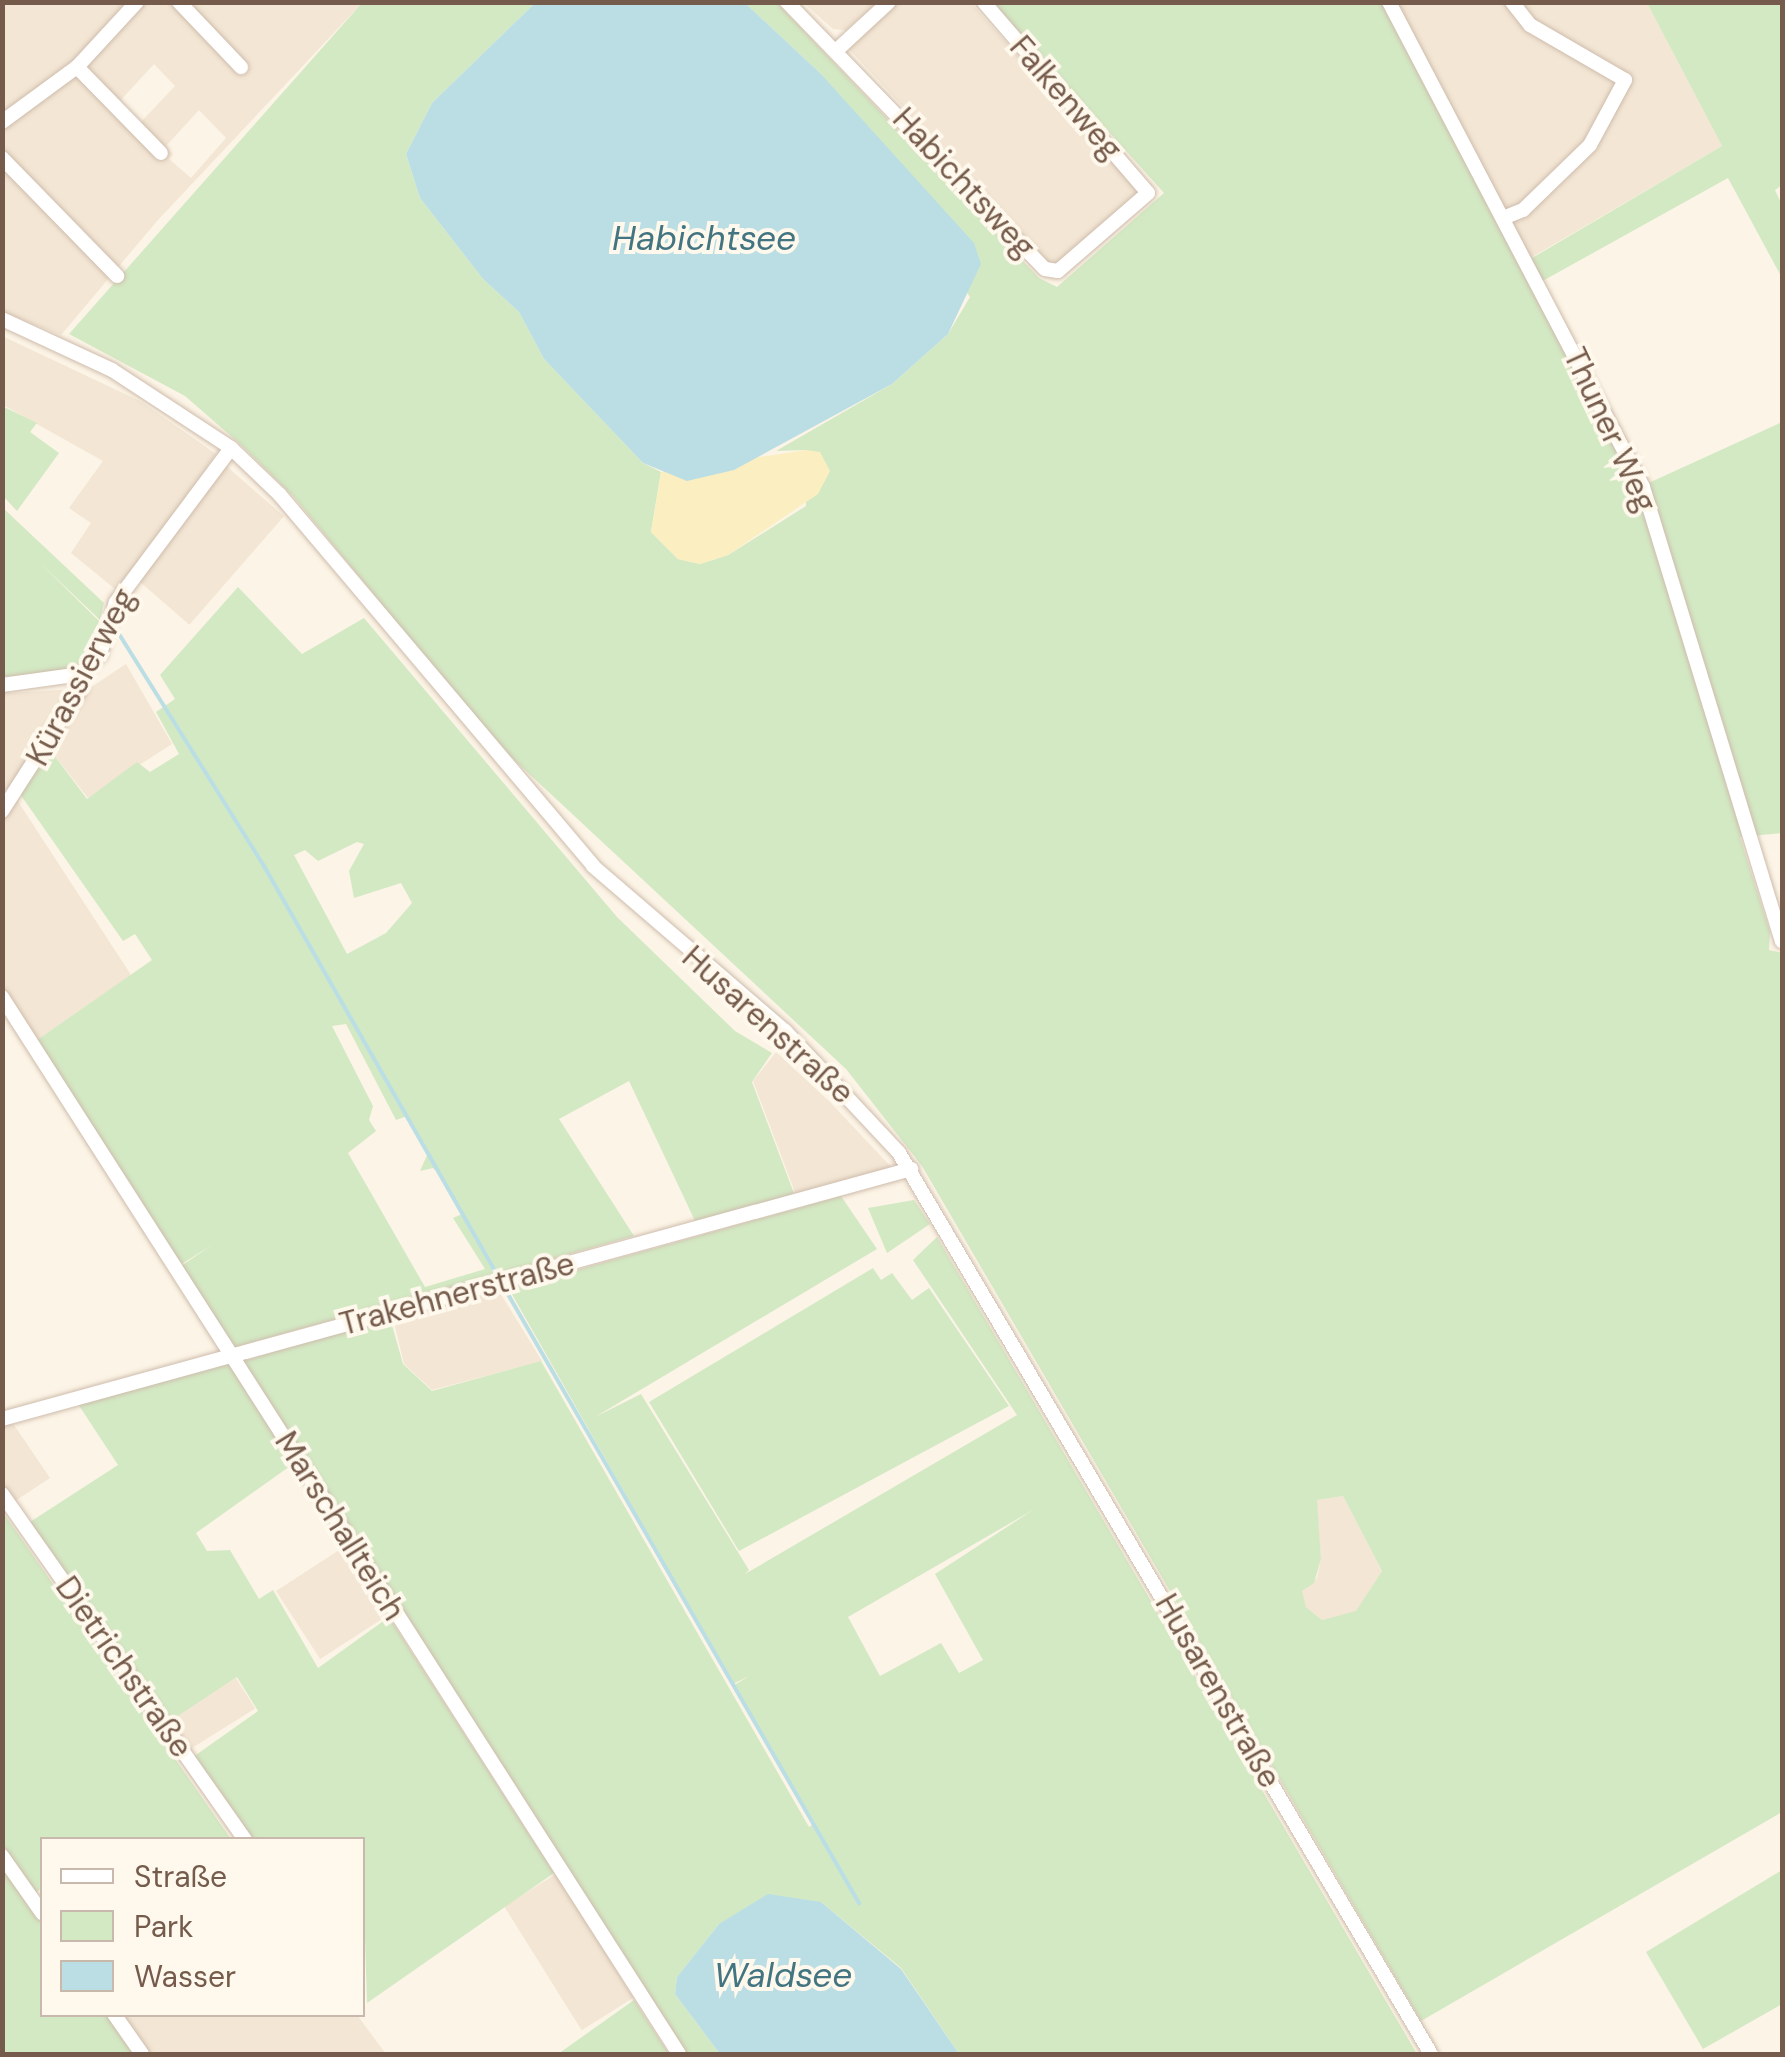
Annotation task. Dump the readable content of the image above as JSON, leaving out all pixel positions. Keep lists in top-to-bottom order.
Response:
{
  "streets": {
    "street": [
      "Falkenweg",
      "Habichtsweg",
      "Thuner Weg",
      "Kürassierweg",
      "Husarenstraße",
      "Trakehnerstraße",
      "Marschallteich",
      "Dietrichstraße"
    ]
  },
  "crossings": [
    ["Falkenweg", "Habichtsweg"],
    ["Kürassierweg", "Husarenstraße"],
    ["Husarenstraße", "Trakehnerstraße"],
    ["Trakehnerstraße", "Marschallteich"]
  ],
  "water": ["Habichtsee", "Waldsee"],
  "legend": ["Straße", "Park", "Wasser"]
}
